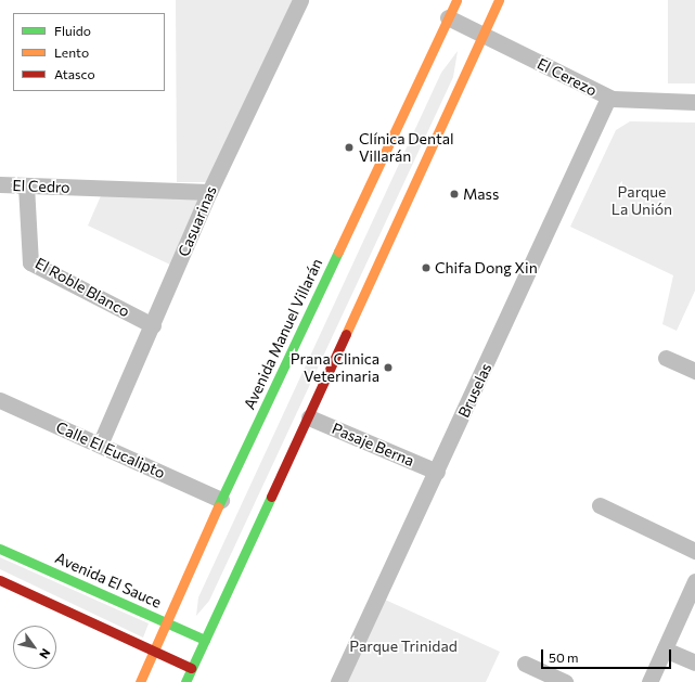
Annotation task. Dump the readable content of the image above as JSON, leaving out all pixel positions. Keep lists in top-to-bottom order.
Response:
{
  "streets": {
    "main road": ["Avenida Manuel Villarán", "Avenida El Sauce"],
    "street": [
      "El Cerezo",
      "El Cedro",
      "Casuarinas",
      "El Roble Blanco",
      "Bruselas",
      "Pasaje Berna",
      "Calle El Eucalipto"
    ]
  },
  "crossings": [
    ["El Cerezo", "Avenida Manuel Villarán"],
    ["El Cerezo", "Bruselas"],
    ["El Cedro", "Casuarinas"],
    ["El Cedro", "El Roble Blanco"],
    ["Casuarinas", "El Roble Blanco"],
    ["Casuarinas", "Calle El Eucalipto"],
    ["Avenida Manuel Villarán", "Calle El Eucalipto"],
    ["Avenida Manuel Villarán", "Avenida El Sauce"],
    ["Bruselas", "Pasaje Berna"]
  ],
  "parks": ["Parque La Unión", "Parque Trinidad"],
  "places": [
    "Clínica Dental Villarán",
    "Mass",
    "Chifa Dong Xin",
    "Prana Clinica Veterinaria"
  ],
  "legend": ["Fluido", "Lento", "Atasco"],
  "scale_bar": "50 m",
  "north": "bottom right"
}
